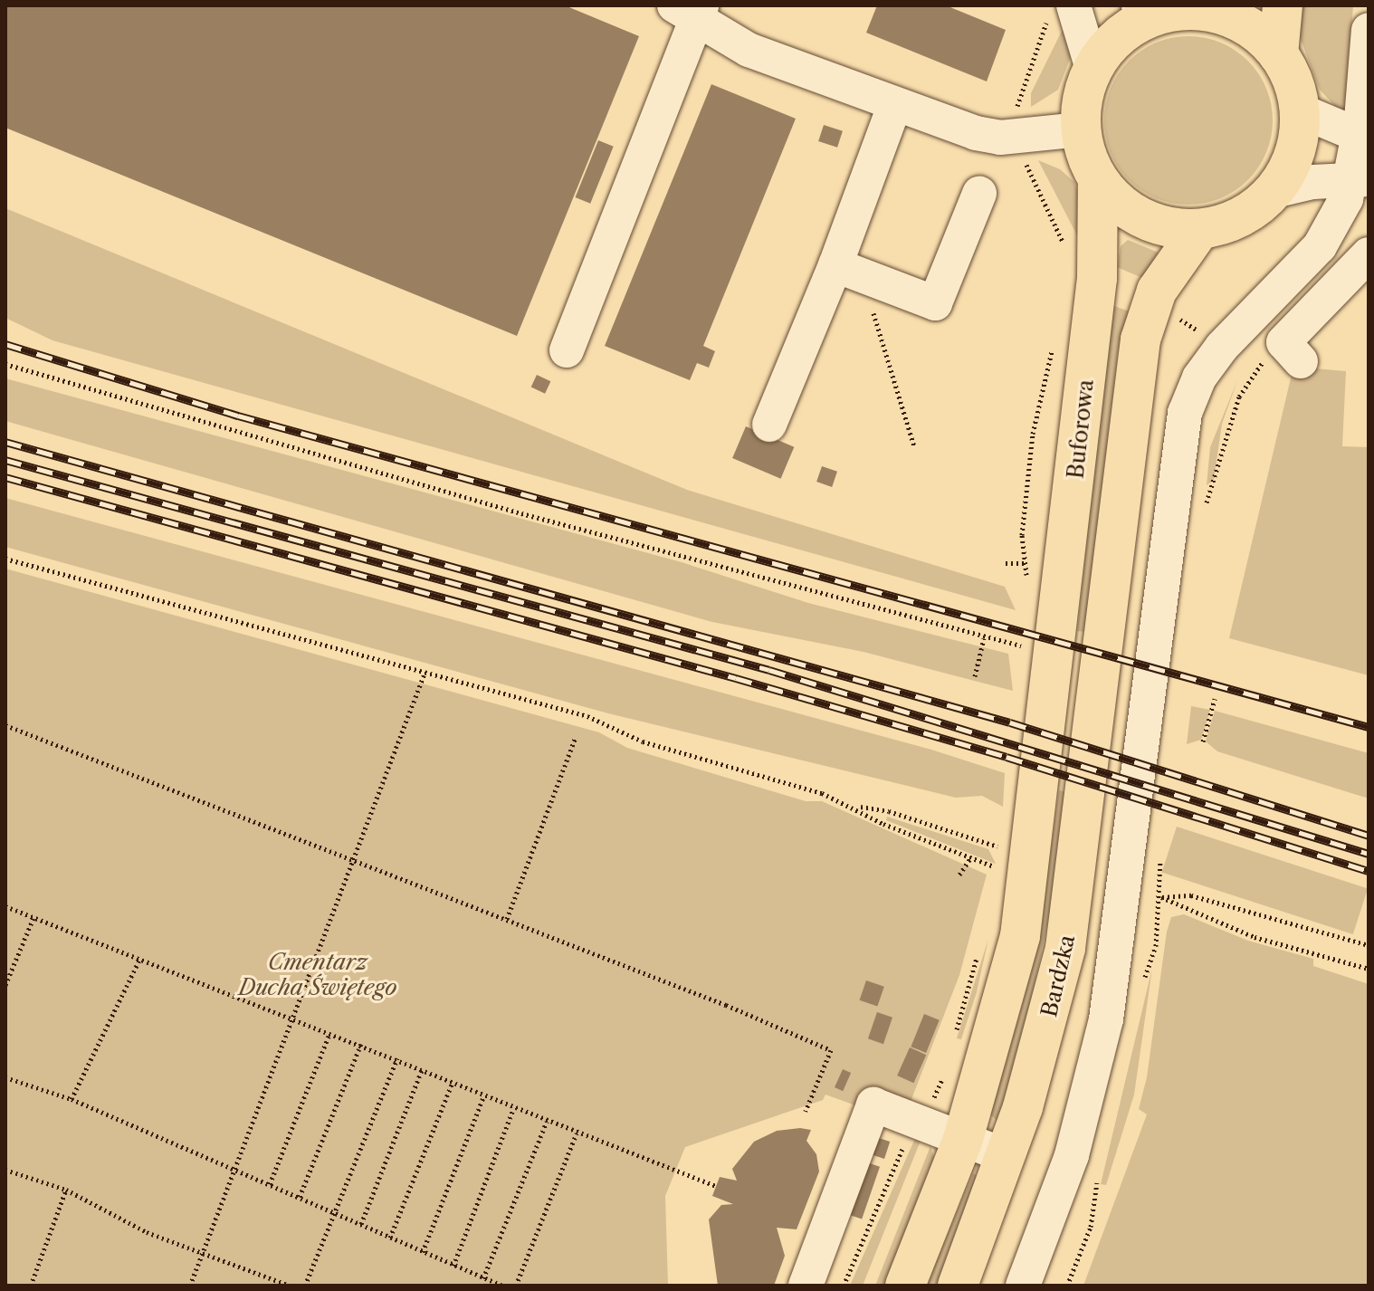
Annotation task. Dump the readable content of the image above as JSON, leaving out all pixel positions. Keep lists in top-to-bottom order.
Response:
{
  "streets": {
    "main road": ["Buforowa", "Bardzka"]
  },
  "crossings": [
    ["Buforowa", "Bardzka"]
  ],
  "parks": ["Cmentarz Ducha Świętego"]
}
